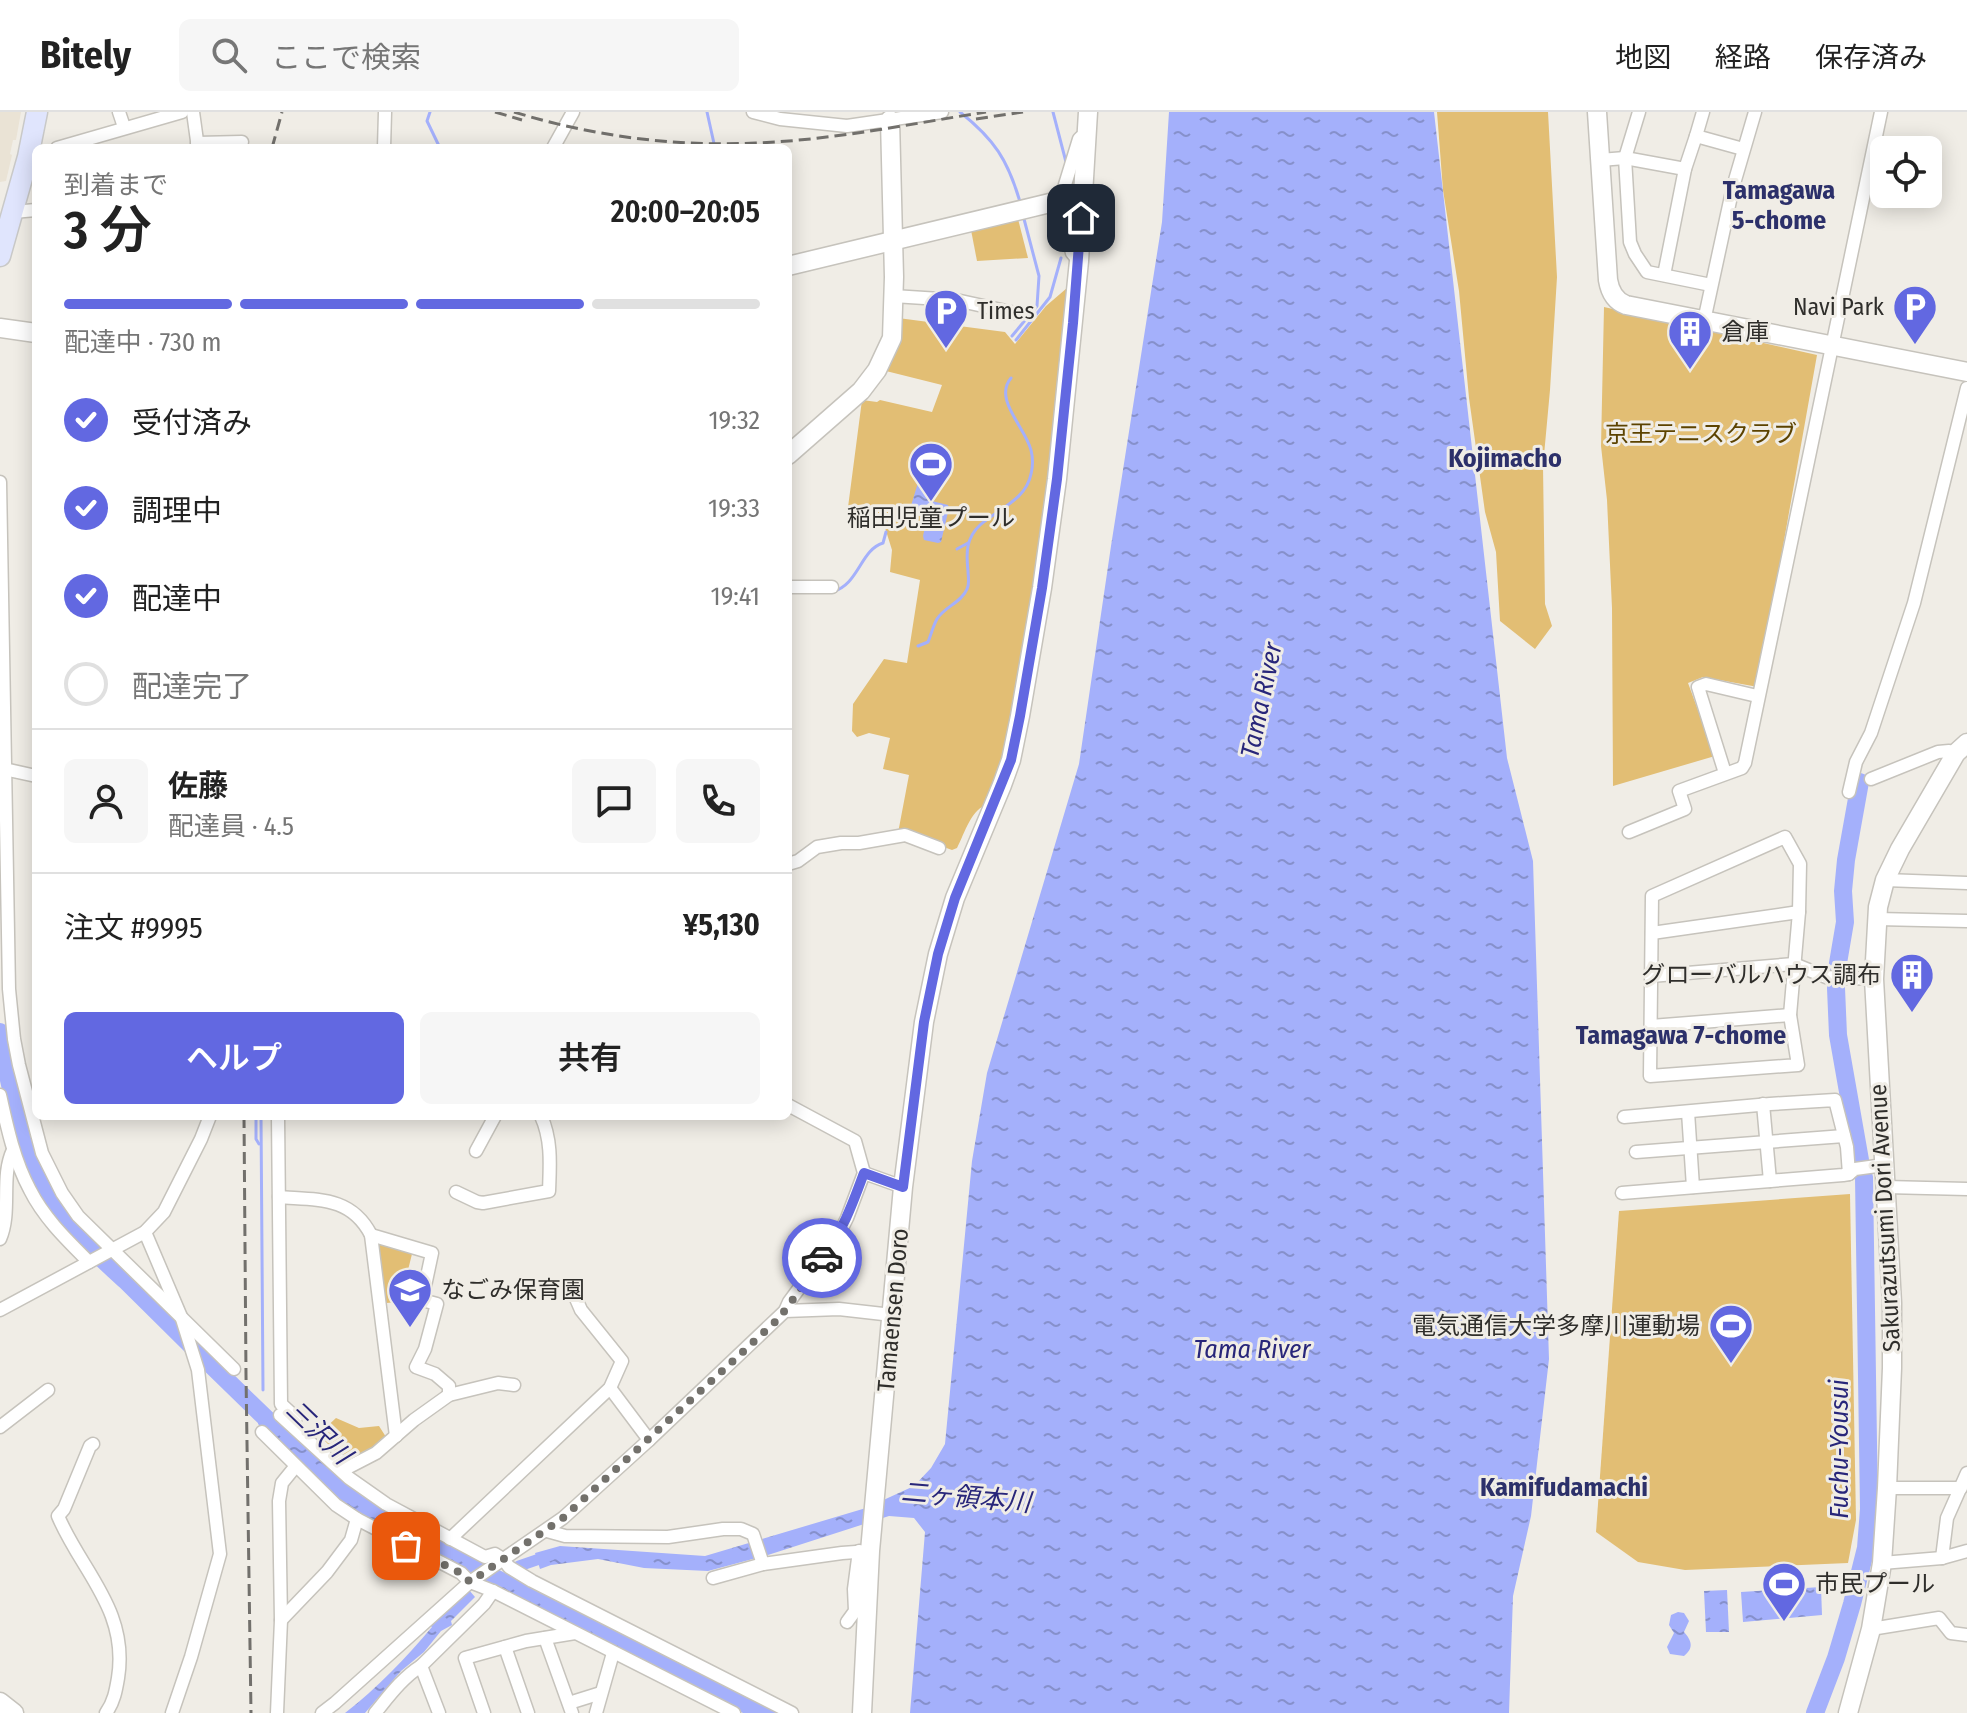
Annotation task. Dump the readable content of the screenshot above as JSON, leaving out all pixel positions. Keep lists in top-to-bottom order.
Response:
{
  "streets": {
    "street": ["Sakurazutsumi Dori Avenue", "Tamaensen Doro"]
  },
  "districts": [
    "Tamagawa 5-chome",
    "Kojimacho",
    "Tamagawa 7-chome",
    "Kamifudamachi"
  ],
  "water": [
    "Tama River",
    "三沢川",
    "Fuchu-Yousui",
    "二ヶ領本川"
  ],
  "parks": ["京王テニスクラブ"],
  "places": {
    "parking": ["Navi Park", "Times"],
    "building": ["倉庫", "グローバルハウス調布"],
    "sports": ["稲田児童プール", "電気通信大学多摩川運動場", "市民プール"],
    "school or university": ["なごみ保育園"]
  },
  "page": {
    "header": "Bitely",
    "search": "ここで検索",
    "nav": ["地図", "経路", "保存済み"],
    "heading": ["3 分", "到着まで", "20:00–20:05"],
    "panel": [
      "佐藤",
      "配達員 · 4.5",
      "注文 #9995",
      "¥5,130"
    ],
    "bar": "配達中 · 730 m",
    "list": [
      ["受付済み", "19:32"],
      ["調理中", "19:33"],
      ["配達中", "19:41"],
      "配達完了"
    ],
    "buttons": ["ヘルプ", "共有"]
  }
}
